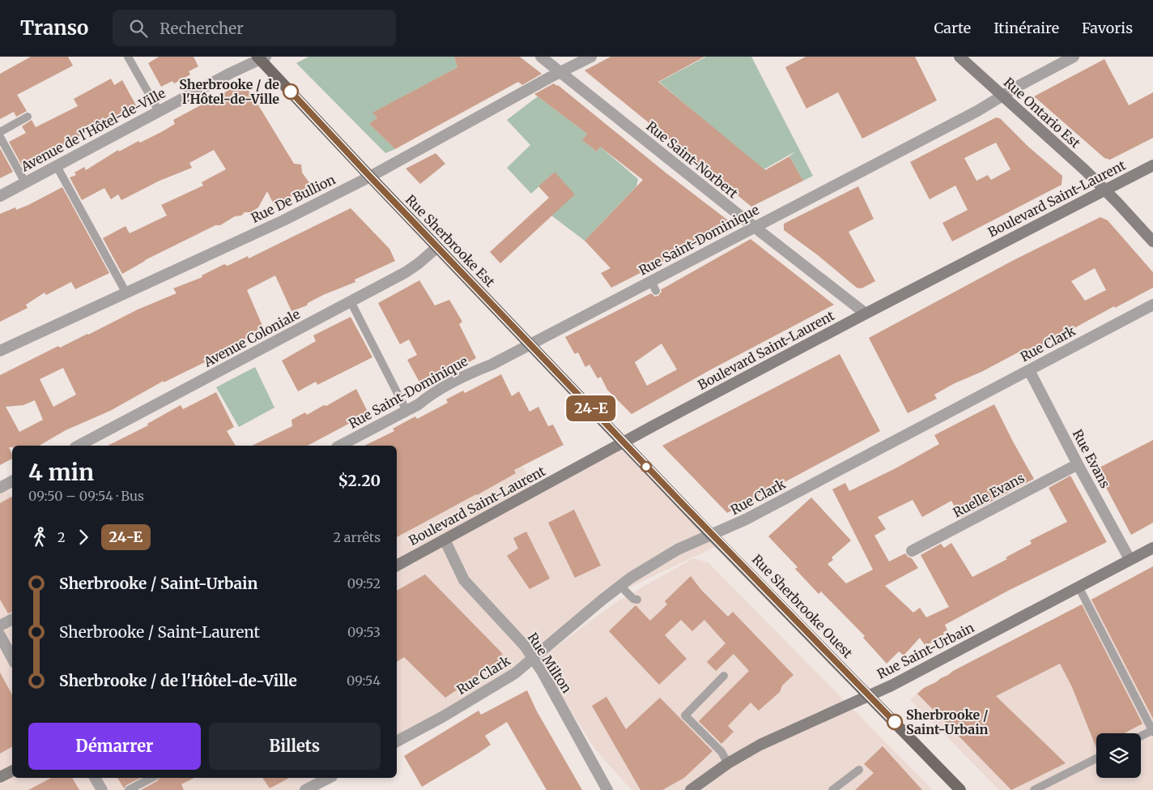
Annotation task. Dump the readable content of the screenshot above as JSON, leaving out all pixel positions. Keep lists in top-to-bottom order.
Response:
{
  "streets": {
    "main road": [
      "Rue Ontario Est",
      "Boulevard Saint-Laurent",
      "Rue Sherbrooke Est",
      "Rue Sherbrooke Ouest",
      "Rue Saint-Urbain"
    ],
    "street": [
      "Avenue de l'Hôtel-de-Ville",
      "Rue Saint-Norbert",
      "Rue De Bullion",
      "Rue Saint-Dominique",
      "Avenue Coloniale",
      "Rue Clark",
      "Rue Evans",
      "Ruelle Evans",
      "Rue Milton"
    ]
  },
  "crossings": [
    ["Rue Ontario Est", "Boulevard Saint-Laurent"],
    ["Rue Ontario Est", "Rue Saint-Dominique"],
    ["Avenue de l'Hôtel-de-Ville", "Rue Sherbrooke Est"],
    ["Rue Saint-Norbert", "Rue De Bullion"],
    ["Rue Saint-Norbert", "Boulevard Saint-Laurent"],
    ["Rue Saint-Norbert", "Rue Saint-Dominique"],
    ["Rue De Bullion", "Rue Sherbrooke Est"],
    ["Boulevard Saint-Laurent", "Rue Sherbrooke Est"],
    ["Boulevard Saint-Laurent", "Rue Sherbrooke Ouest"],
    ["Boulevard Saint-Laurent", "Rue Milton"],
    ["Rue Saint-Dominique", "Rue Sherbrooke Est"],
    ["Rue Sherbrooke Est", "Avenue Coloniale"],
    ["Rue Sherbrooke Est", "Rue Sherbrooke Ouest"],
    ["Rue Clark", "Rue Evans"],
    ["Rue Clark", "Rue Sherbrooke Ouest"],
    ["Rue Clark", "Rue Milton"],
    ["Rue Evans", "Ruelle Evans"],
    ["Rue Evans", "Rue Saint-Urbain"],
    ["Rue Sherbrooke Ouest", "Rue Saint-Urbain"]
  ],
  "places": ["Sherbrooke / de l'Hôtel-de-Ville", "Sherbrooke / Saint-Urbain"],
  "lines": ["bus line 24-E"],
  "page": {
    "header": "Transo",
    "search": "Rechercher",
    "nav": ["Carte", "Itinéraire", "Favoris"],
    "on_map": "24-E",
    "heading": ["4 min", "09:50 – 09:54 · Bus", "$2.20"],
    "legs": ["2", "24-E", "2 arrêts"],
    "list": [
      {
        "name": "Sherbrooke / Saint-Urbain",
        "value": "09:52"
      },
      {
        "name": "Sherbrooke / Saint-Laurent",
        "value": "09:53"
      },
      {
        "name": "Sherbrooke / de l'Hôtel-de-Ville",
        "value": "09:54"
      }
    ],
    "buttons": ["Démarrer", "Billets"]
  }
}
